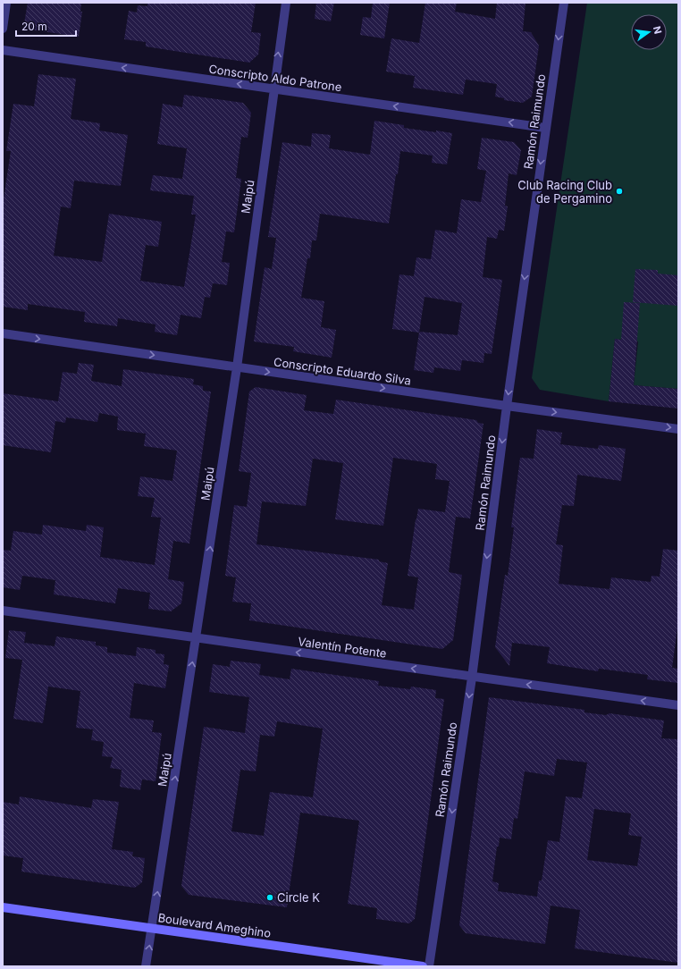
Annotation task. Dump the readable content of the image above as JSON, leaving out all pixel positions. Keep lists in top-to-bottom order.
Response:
{
  "streets": {
    "main road": ["Boulevard Ameghino"],
    "street": [
      "Conscripto Aldo Patrone",
      "Ramón Raimundo",
      "Maipú",
      "Conscripto Eduardo Silva",
      "Valentín Potente"
    ]
  },
  "crossings": [
    ["Conscripto Aldo Patrone", "Ramón Raimundo"],
    ["Conscripto Aldo Patrone", "Maipú"],
    ["Ramón Raimundo", "Conscripto Eduardo Silva"],
    ["Ramón Raimundo", "Valentín Potente"],
    ["Maipú", "Conscripto Eduardo Silva"],
    ["Maipú", "Valentín Potente"],
    ["Maipú", "Boulevard Ameghino"]
  ],
  "one_way": [
    "Conscripto Aldo Patrone",
    "Ramón Raimundo",
    "Maipú",
    "Conscripto Eduardo Silva",
    "Valentín Potente"
  ],
  "places": ["Club Racing Club de Pergamino", "Circle K"],
  "scale_bar": "20 m",
  "north": "right"
}
